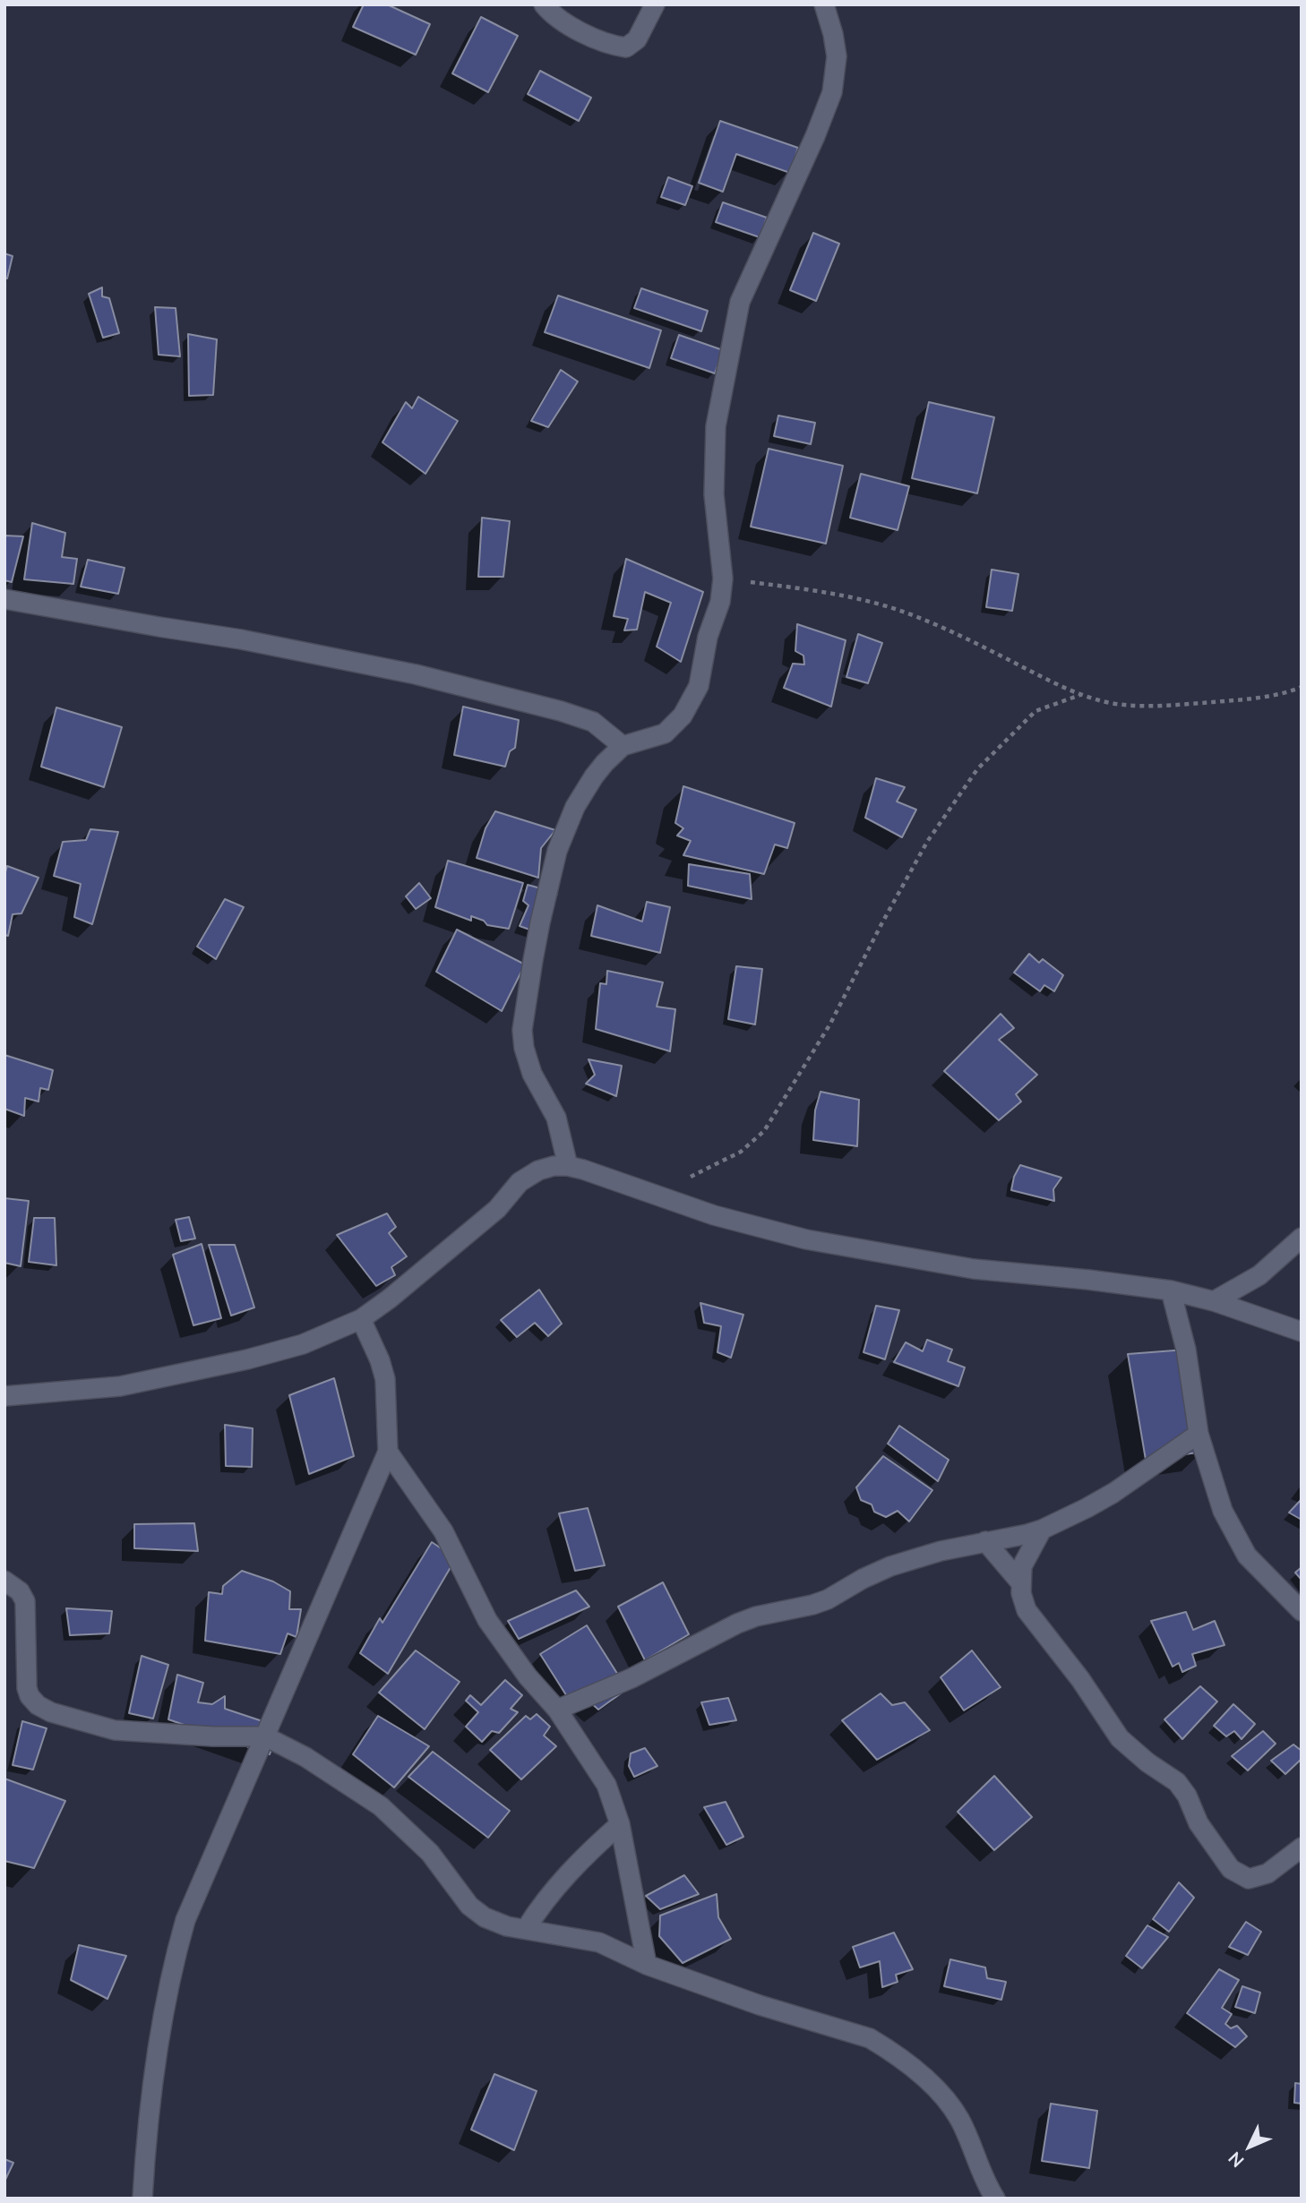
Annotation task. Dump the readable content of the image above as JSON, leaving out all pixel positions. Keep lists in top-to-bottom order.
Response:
{
  "north": "bottom left"
}
